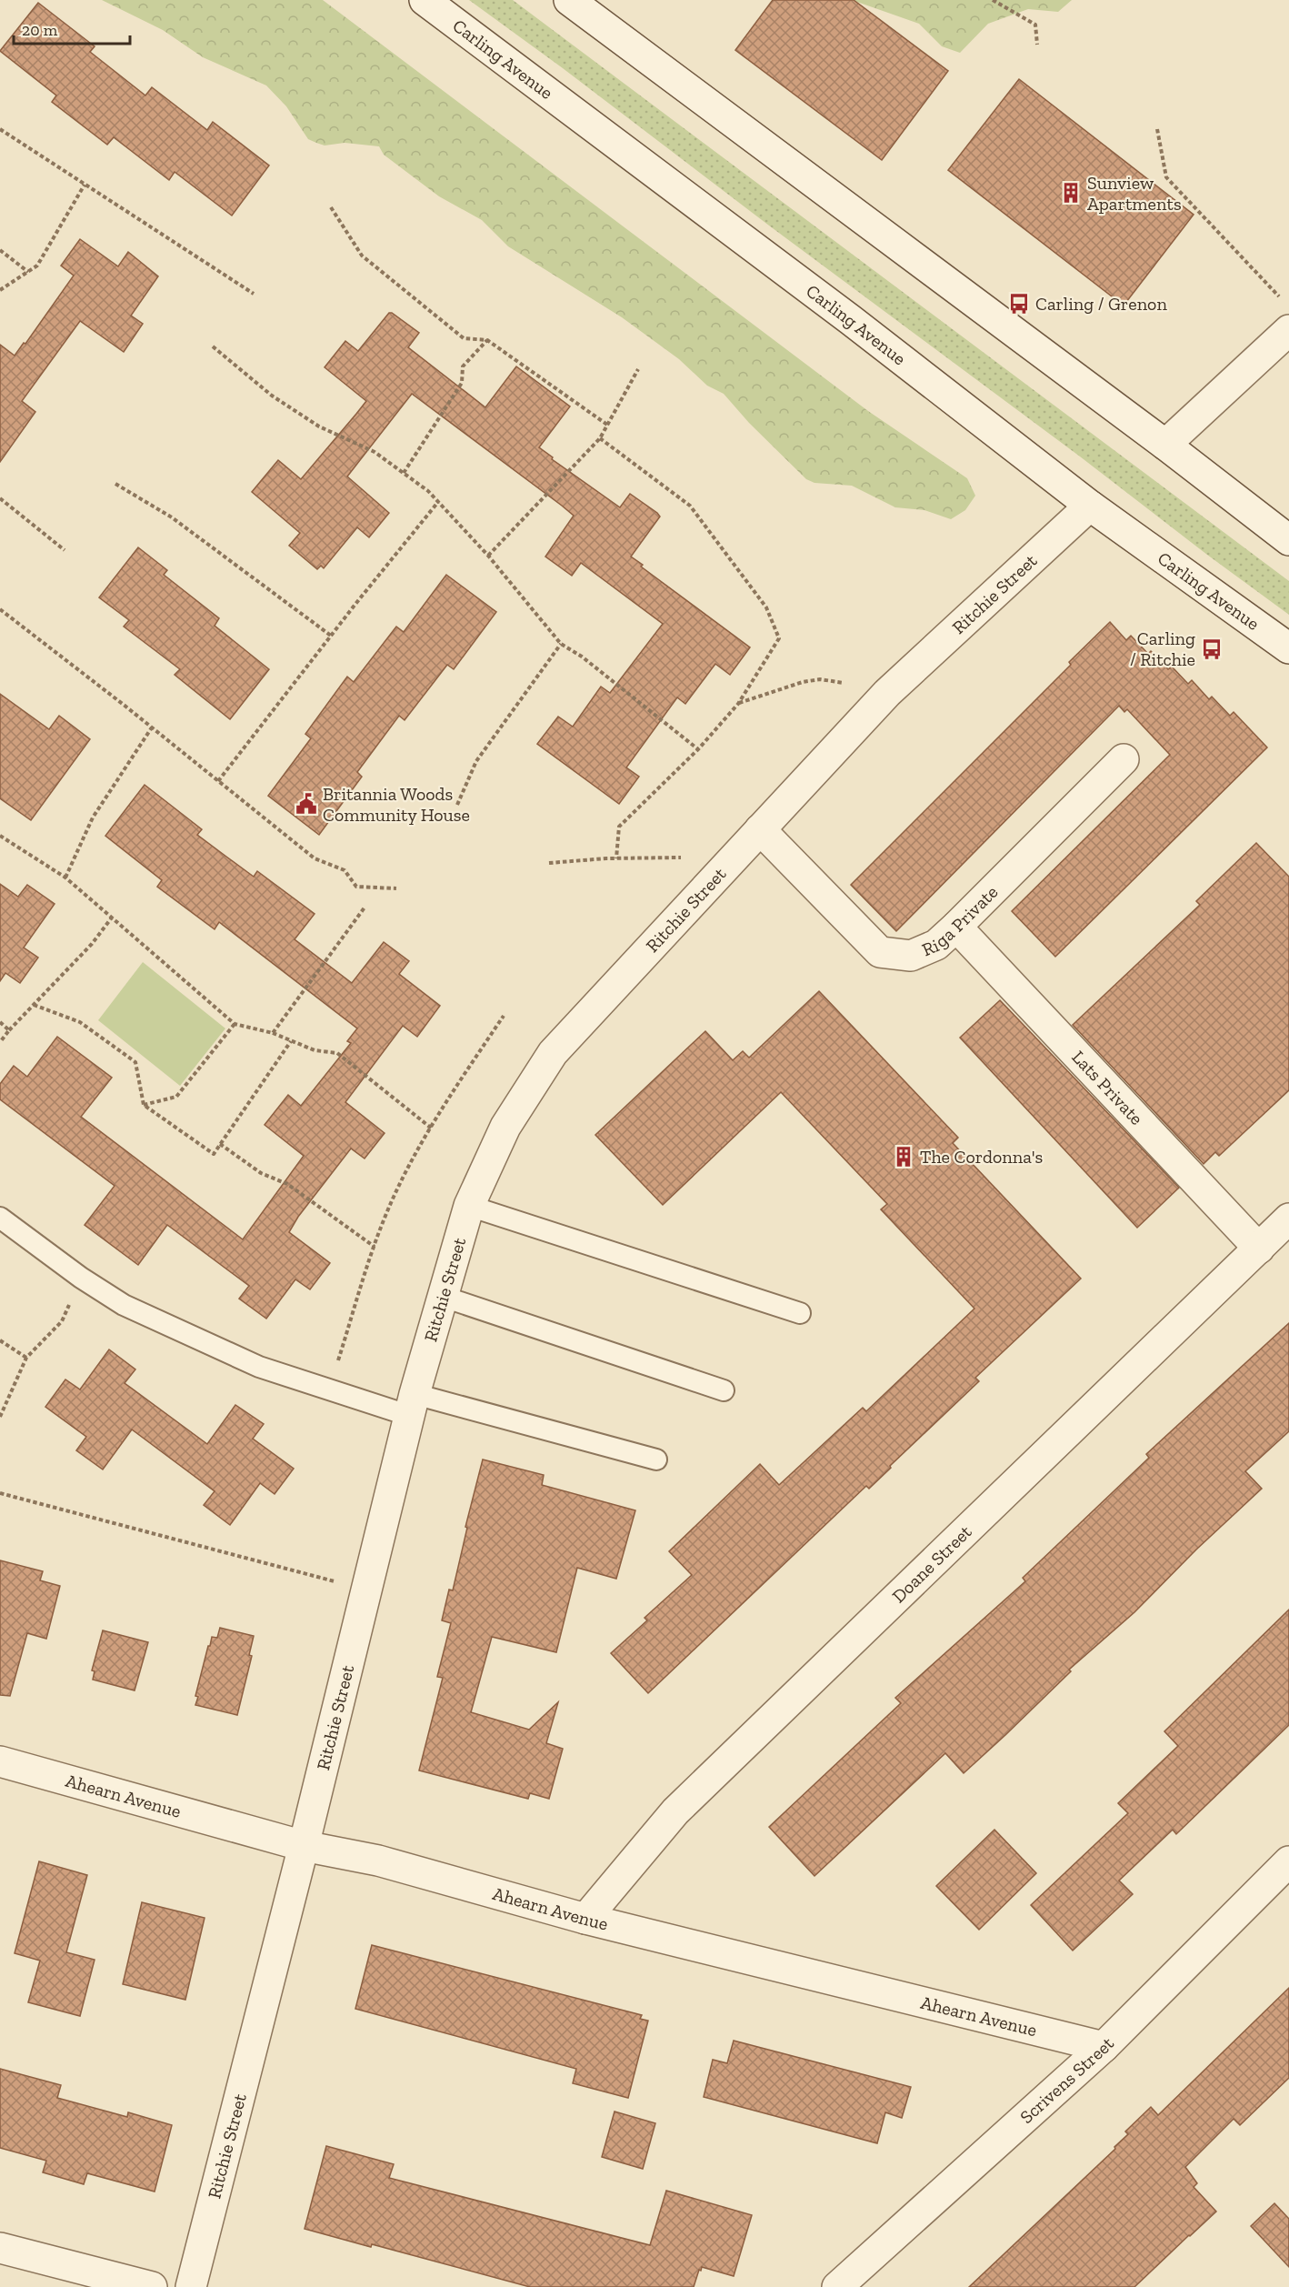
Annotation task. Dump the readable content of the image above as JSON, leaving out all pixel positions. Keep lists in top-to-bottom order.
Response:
{
  "streets": {
    "street": [
      "Carling Avenue",
      "Ritchie Street",
      "Riga Private",
      "Lats Private",
      "Doane Street",
      "Ahearn Avenue",
      "Scrivens Street"
    ]
  },
  "crossings": [
    ["Carling Avenue", "Ritchie Street"],
    ["Ritchie Street", "Riga Private"],
    ["Ritchie Street", "Ahearn Avenue"],
    ["Riga Private", "Lats Private"],
    ["Lats Private", "Doane Street"],
    ["Doane Street", "Ahearn Avenue"],
    ["Ahearn Avenue", "Scrivens Street"]
  ],
  "places": {
    "building": ["Sunview Apartments", "The Cordonna's"],
    "bus stop": ["Carling / Grenon", "Carling / Ritchie"],
    "public building": ["Britannia Woods Community House"]
  },
  "scale_bar": "20 m"
}
